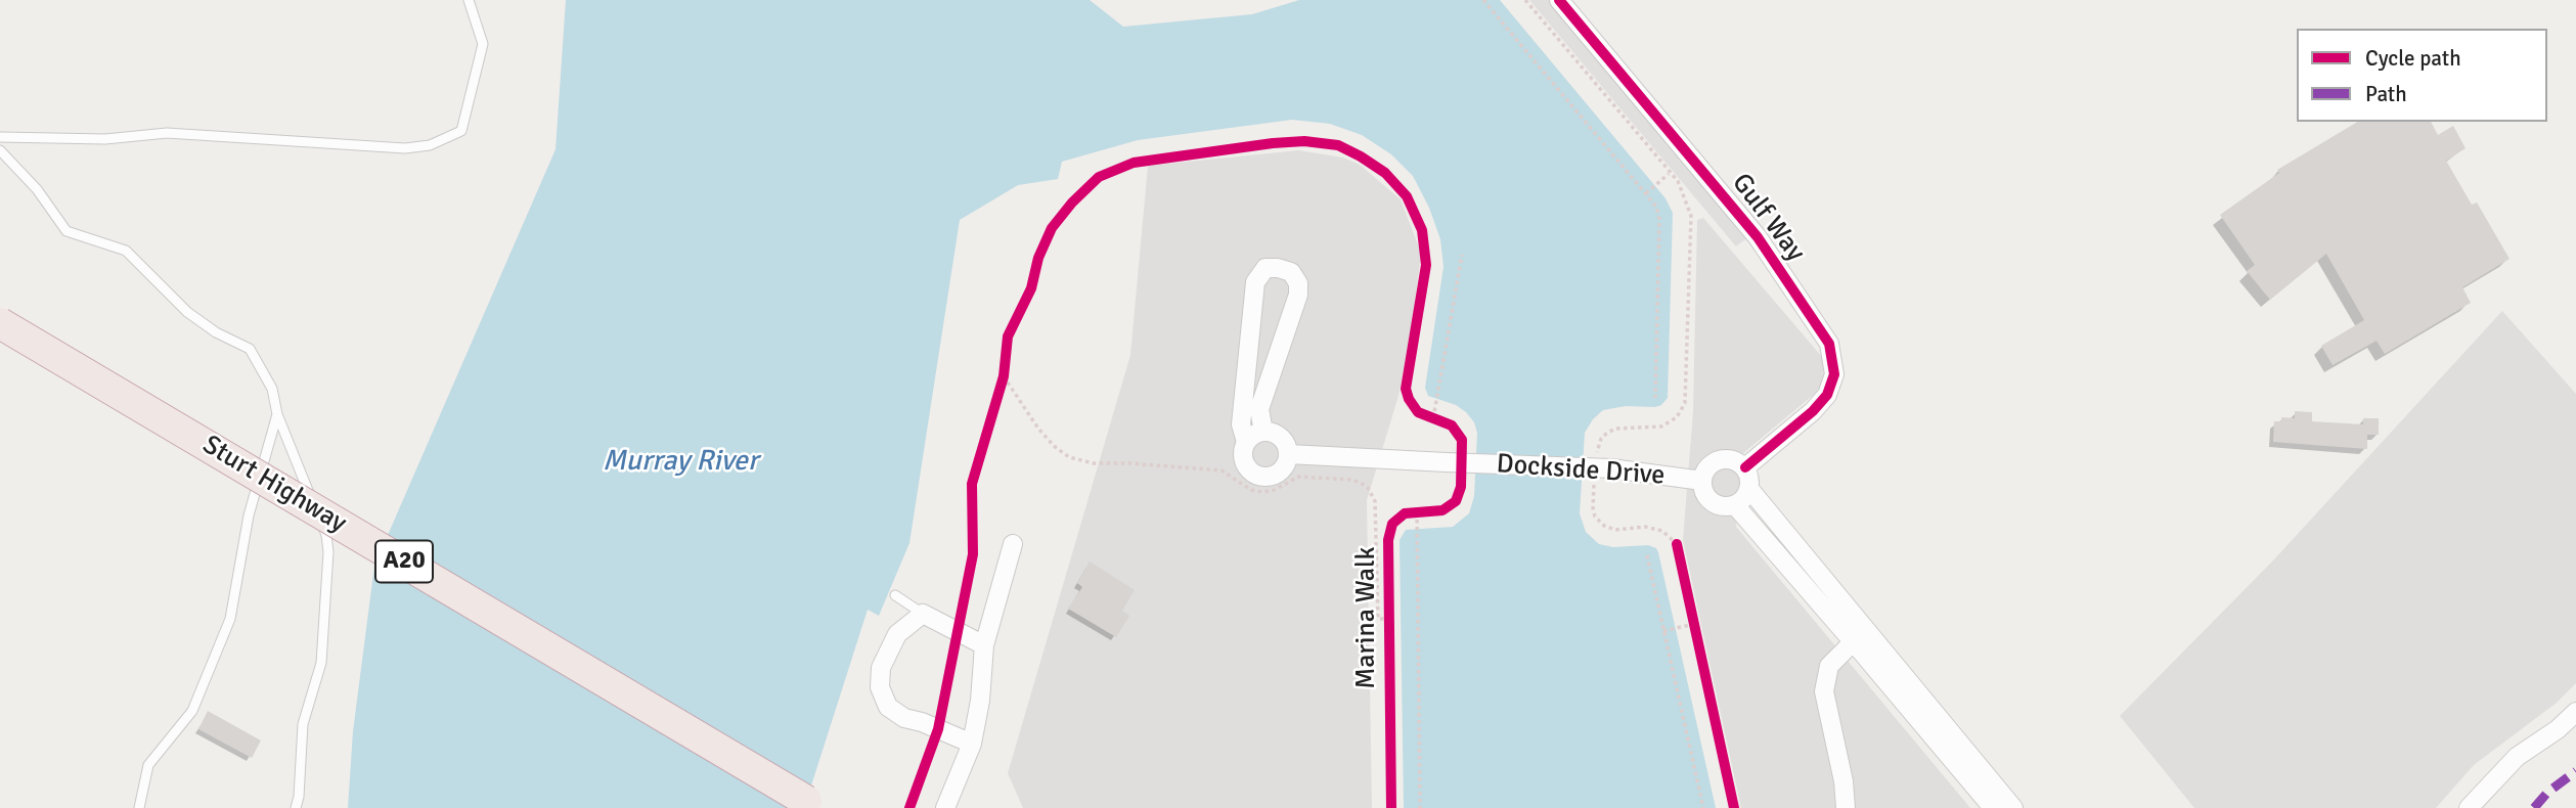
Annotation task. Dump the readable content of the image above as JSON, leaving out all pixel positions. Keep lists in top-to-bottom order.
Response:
{
  "streets": {
    "highway": ["Sturt Highway", "A20"],
    "street": ["Gulf Way", "Dockside Drive"],
    "cycle path": ["Marina Walk"]
  },
  "crossings": [
    ["Gulf Way", "Dockside Drive"]
  ],
  "water": ["Murray River"],
  "legend": ["Cycle path", "Path"]
}
